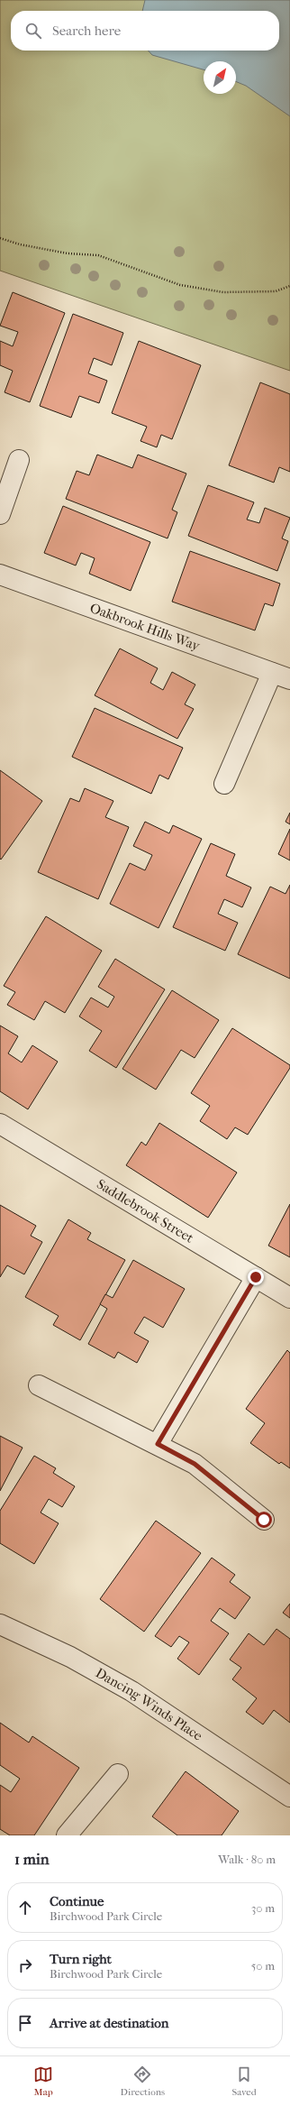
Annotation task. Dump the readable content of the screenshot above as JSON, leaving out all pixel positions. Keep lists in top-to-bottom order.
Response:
{
  "streets": {
    "street": ["Oakbrook Hills Way", "Saddlebrook Street", "Dancing Winds Place"]
  },
  "north": "top right",
  "page": {
    "search": "Search here",
    "heading": ["1 min", "Walk · 80 m"],
    "list": [
      ["Continue", "Birchwood Park Circle", "30 m"],
      ["Turn right", "Birchwood Park Circle", "50 m"],
      "Arrive at destination"
    ],
    "nav": ["Map", "Directions", "Saved"]
  }
}
